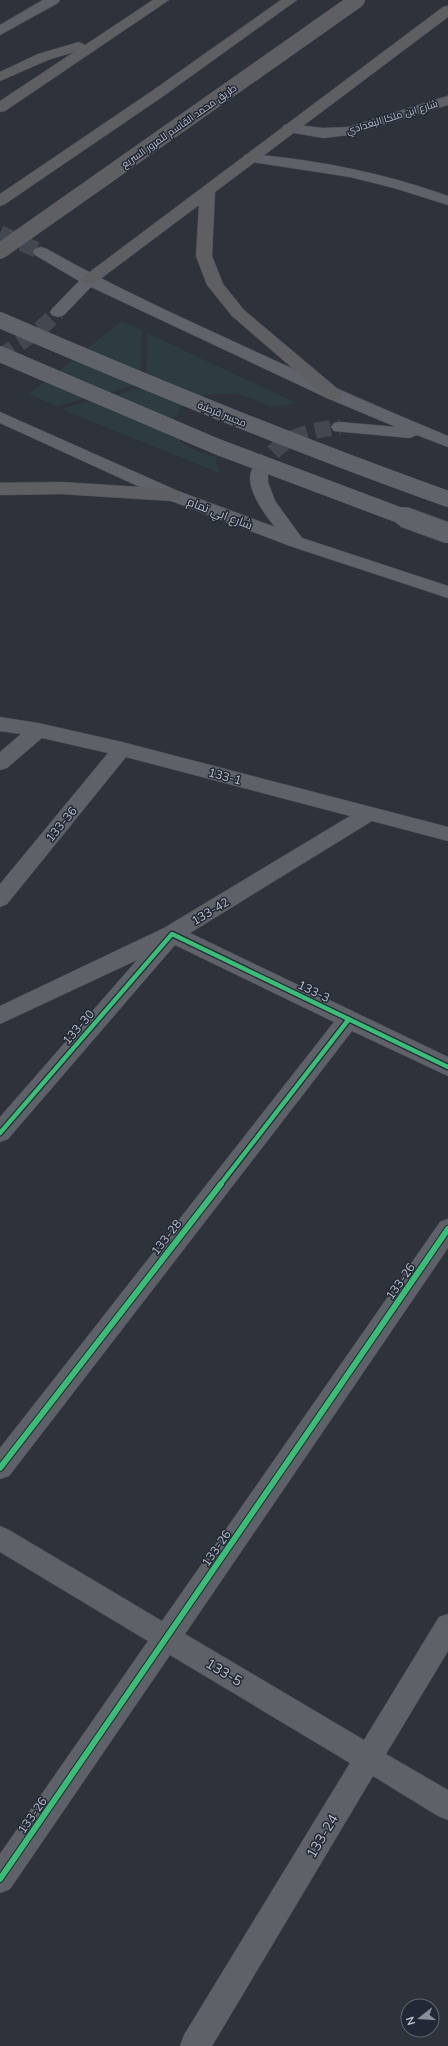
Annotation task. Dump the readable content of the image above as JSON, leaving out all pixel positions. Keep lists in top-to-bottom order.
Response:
{
  "streets": {
    "highway": ["طريق محمد القاسم للمرور السريع"],
    "main road": ["مجسر قرطبة", "شارع ابي تمام"],
    "street": [
      "شارع ابن ملكا البغدادي",
      "133-1",
      "133-36",
      "133-42",
      "133-3",
      "133-30",
      "133-28",
      "133-26",
      "133-5",
      "133-24"
    ]
  },
  "crossings": [
    ["133-1", "133-36"],
    ["133-1", "133-42"],
    ["133-42", "133-3"],
    ["133-42", "133-30"],
    ["133-3", "133-30"],
    ["133-3", "133-28"],
    ["133-26", "133-5"],
    ["133-5", "133-24"]
  ],
  "north": "left"
}
